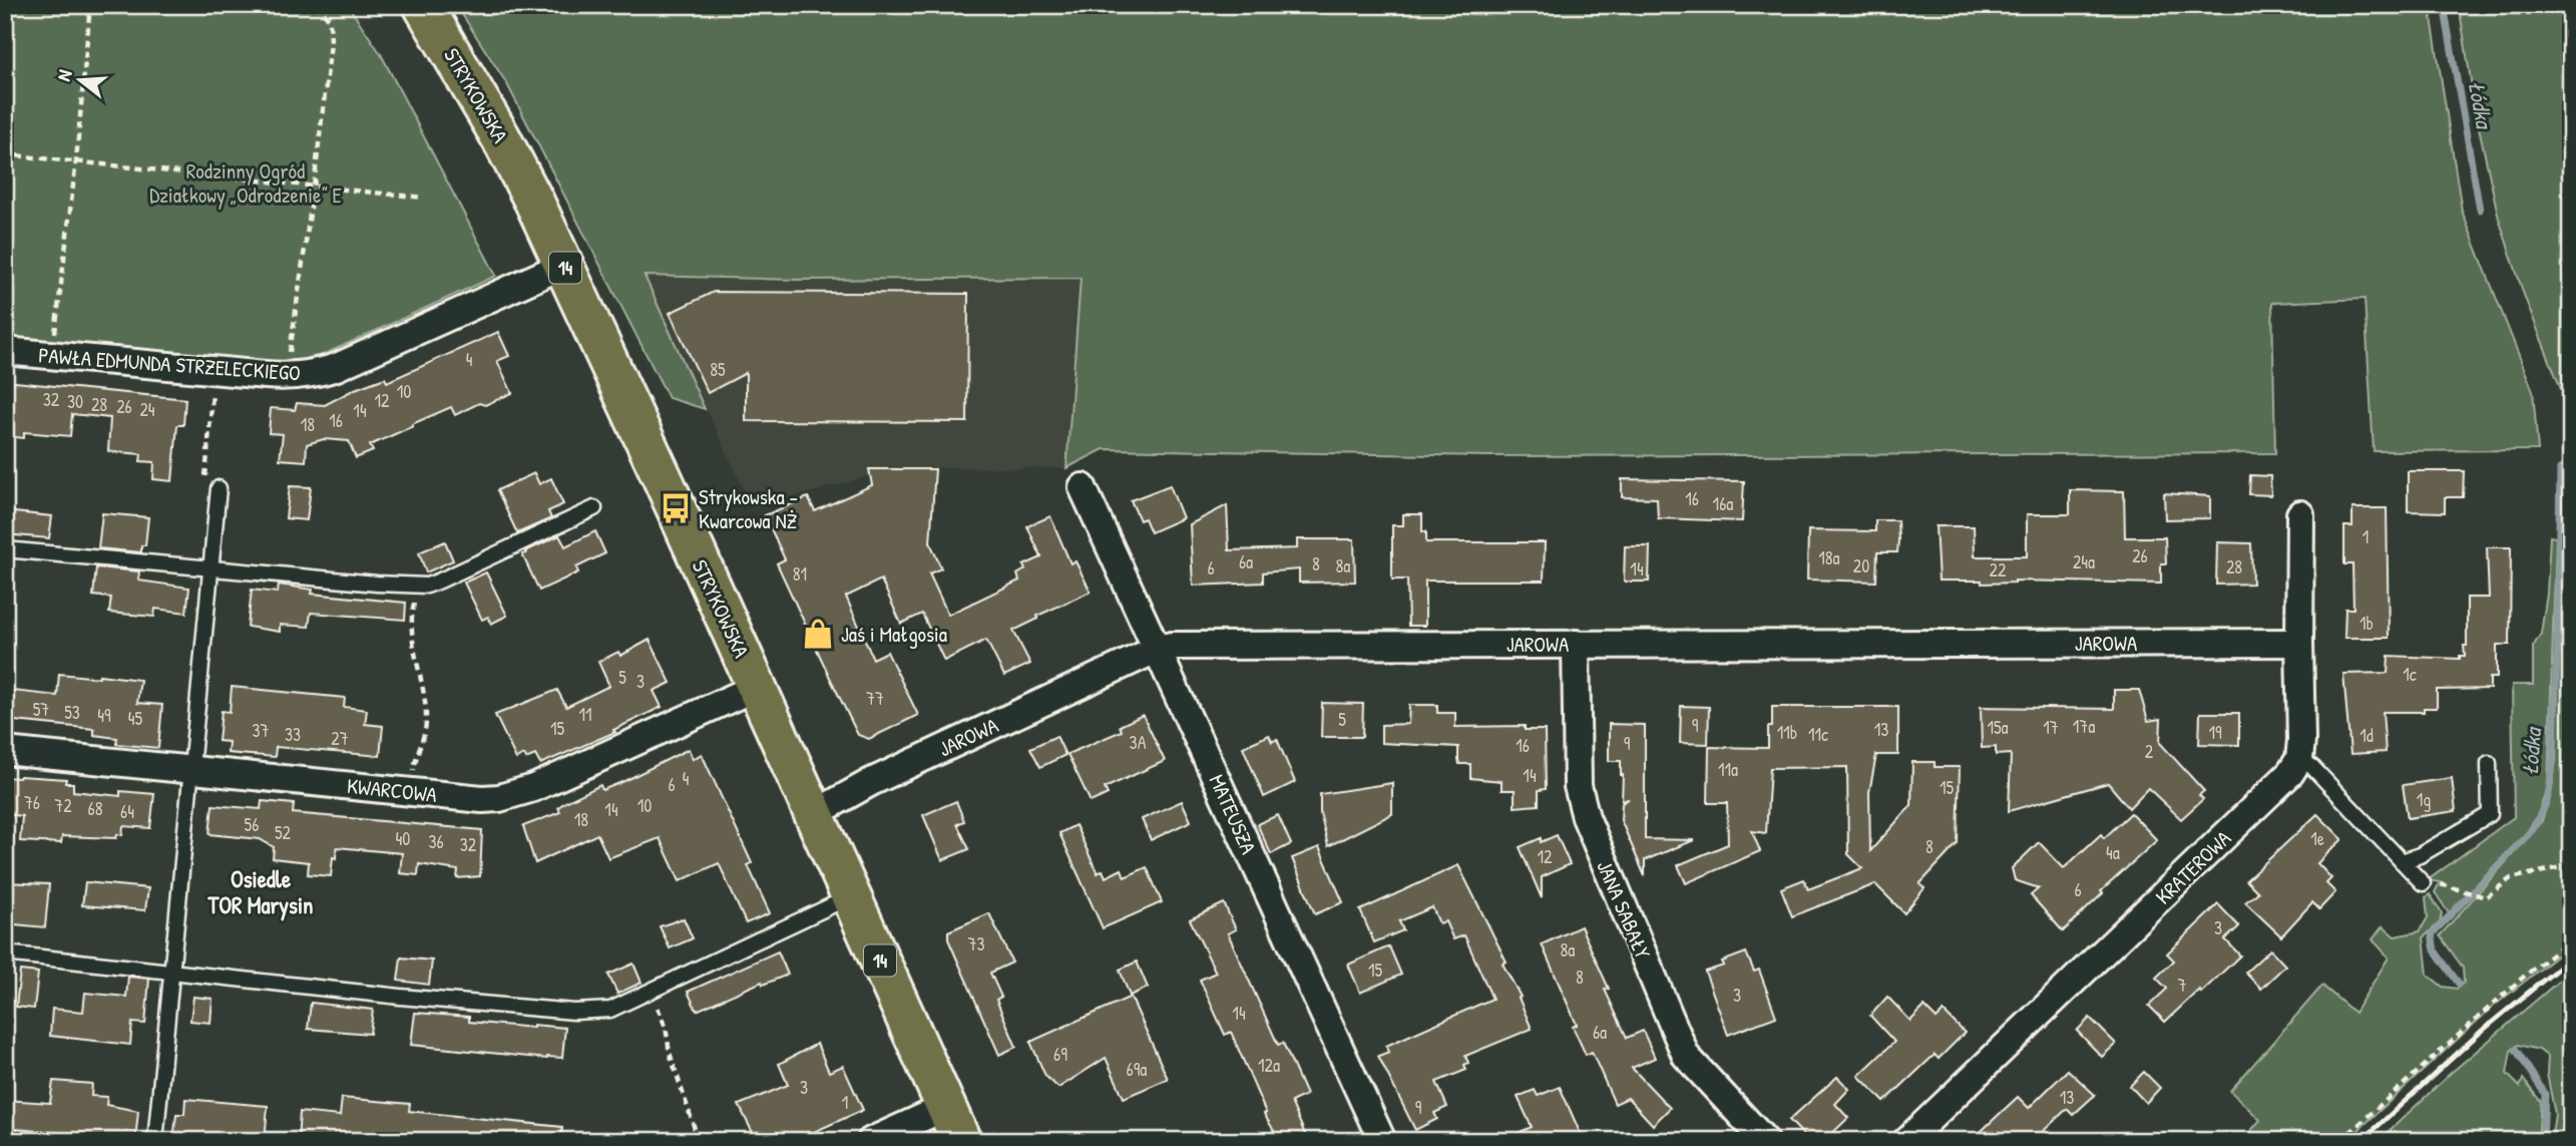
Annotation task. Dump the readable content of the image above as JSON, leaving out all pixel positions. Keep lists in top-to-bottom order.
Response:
{
  "streets": {
    "main road": ["STRYKOWSKA", "14"],
    "street": [
      "PAWŁA EDMUNDA STRZELECKIEGO",
      "JAROWA",
      "KWARCOWA",
      "MATEUSZA",
      "KRATEROWA",
      "JANA SABAŁY"
    ]
  },
  "crossings": [
    ["STRYKOWSKA", "PAWŁA EDMUNDA STRZELECKIEGO"],
    ["STRYKOWSKA", "JAROWA"],
    ["STRYKOWSKA", "KWARCOWA"],
    ["JAROWA", "MATEUSZA"],
    ["JAROWA", "JANA SABAŁY"]
  ],
  "districts": ["Osiedle TOR Marysin"],
  "water": ["Łódka"],
  "parks": ["Rodzinny Ogród Działkowy „Odrodzenie” E"],
  "places": {
    "bus stop": ["Strykowska - Kwarcowa NŻ"],
    "shop": ["Jaś i Małgosia"]
  },
  "house_numbers": [
    "4",
    "85",
    "10",
    "32",
    "12",
    "30",
    "28",
    "26",
    "24",
    "14",
    "16",
    "18",
    "16",
    "16a",
    "1",
    "26",
    "18a",
    "6a",
    "24a",
    "8",
    "8a",
    "20",
    "28",
    "6",
    "14",
    "22",
    "81",
    "1b",
    "1c",
    "5",
    "3",
    "77",
    "57",
    "53",
    "11",
    "49",
    "45",
    "5",
    "9",
    "17a",
    "15a",
    "17",
    "15",
    "13",
    "37",
    "11b",
    "19",
    "33",
    "11c",
    "1d",
    "27",
    "3A",
    "9",
    "16",
    "2",
    "11a",
    "14",
    "4",
    "6",
    "15",
    "1g",
    "76",
    "72",
    "10",
    "68",
    "14",
    "64",
    "18",
    "56",
    "52",
    "40",
    "1e",
    "36",
    "32",
    "8",
    "4a",
    "12",
    "6",
    "3",
    "73",
    "8a",
    "15",
    "8",
    "7",
    "3",
    "14",
    "6a",
    "69",
    "12a",
    "69a",
    "3",
    "13",
    "1",
    "9"
  ],
  "north": "left"
}
